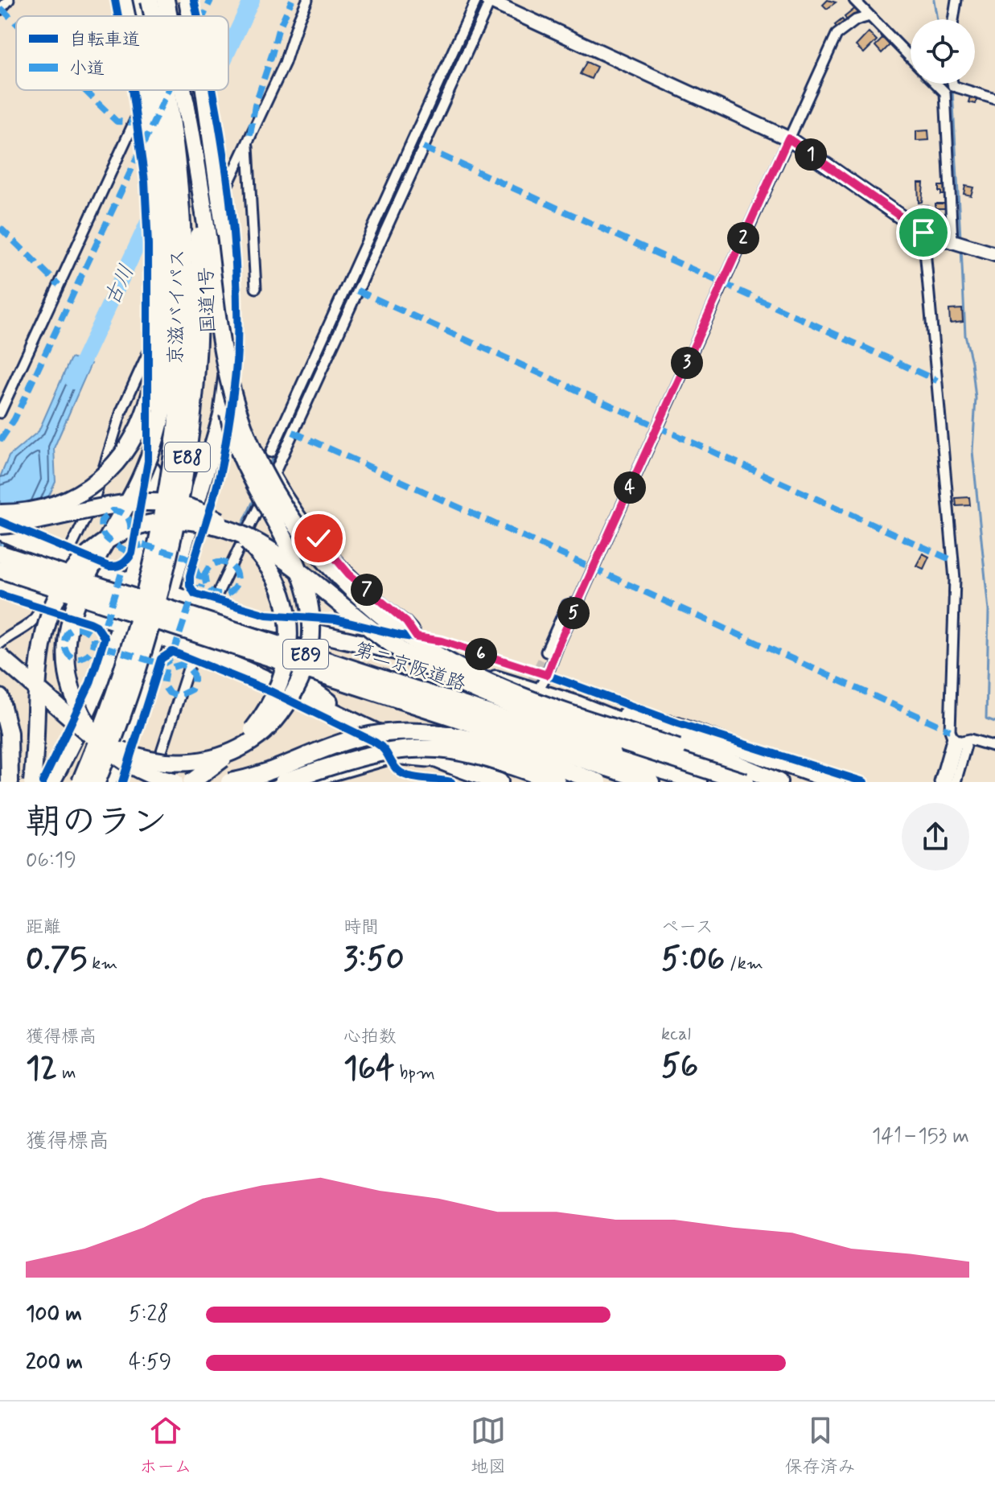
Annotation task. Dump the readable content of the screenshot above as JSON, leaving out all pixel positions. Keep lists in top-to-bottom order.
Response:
{
  "streets": {
    "highway": [
      "国道1号",
      "京滋バイパス",
      "E88",
      "E89",
      "第二京阪道路"
    ]
  },
  "crossings": [
    ["国道1号", "京滋バイパス"],
    ["国道1号", "E88"],
    ["京滋バイパス", "E88"]
  ],
  "water": ["古川"],
  "legend": ["自転車道", "小道"],
  "page": {
    "pins": [
      "1",
      "2",
      "3",
      "4",
      "7",
      "5",
      "6"
    ],
    "heading": ["朝のラン", "06:19"],
    "stats": [
      ["距離", "0.75 km"],
      ["時間", "3:50"],
      ["ペース", "5:06 /km"],
      ["獲得標高", "12 m"],
      ["心拍数", "164 bpm"],
      ["kcal", "56"]
    ],
    "chart": ["獲得標高", "141–153 m"],
    "list": [
      {
        "name": "100 m",
        "note": "5:28"
      },
      {
        "name": "200 m",
        "note": "4:59"
      }
    ],
    "tabs": ["ホーム", "地図", "保存済み"]
  }
}
